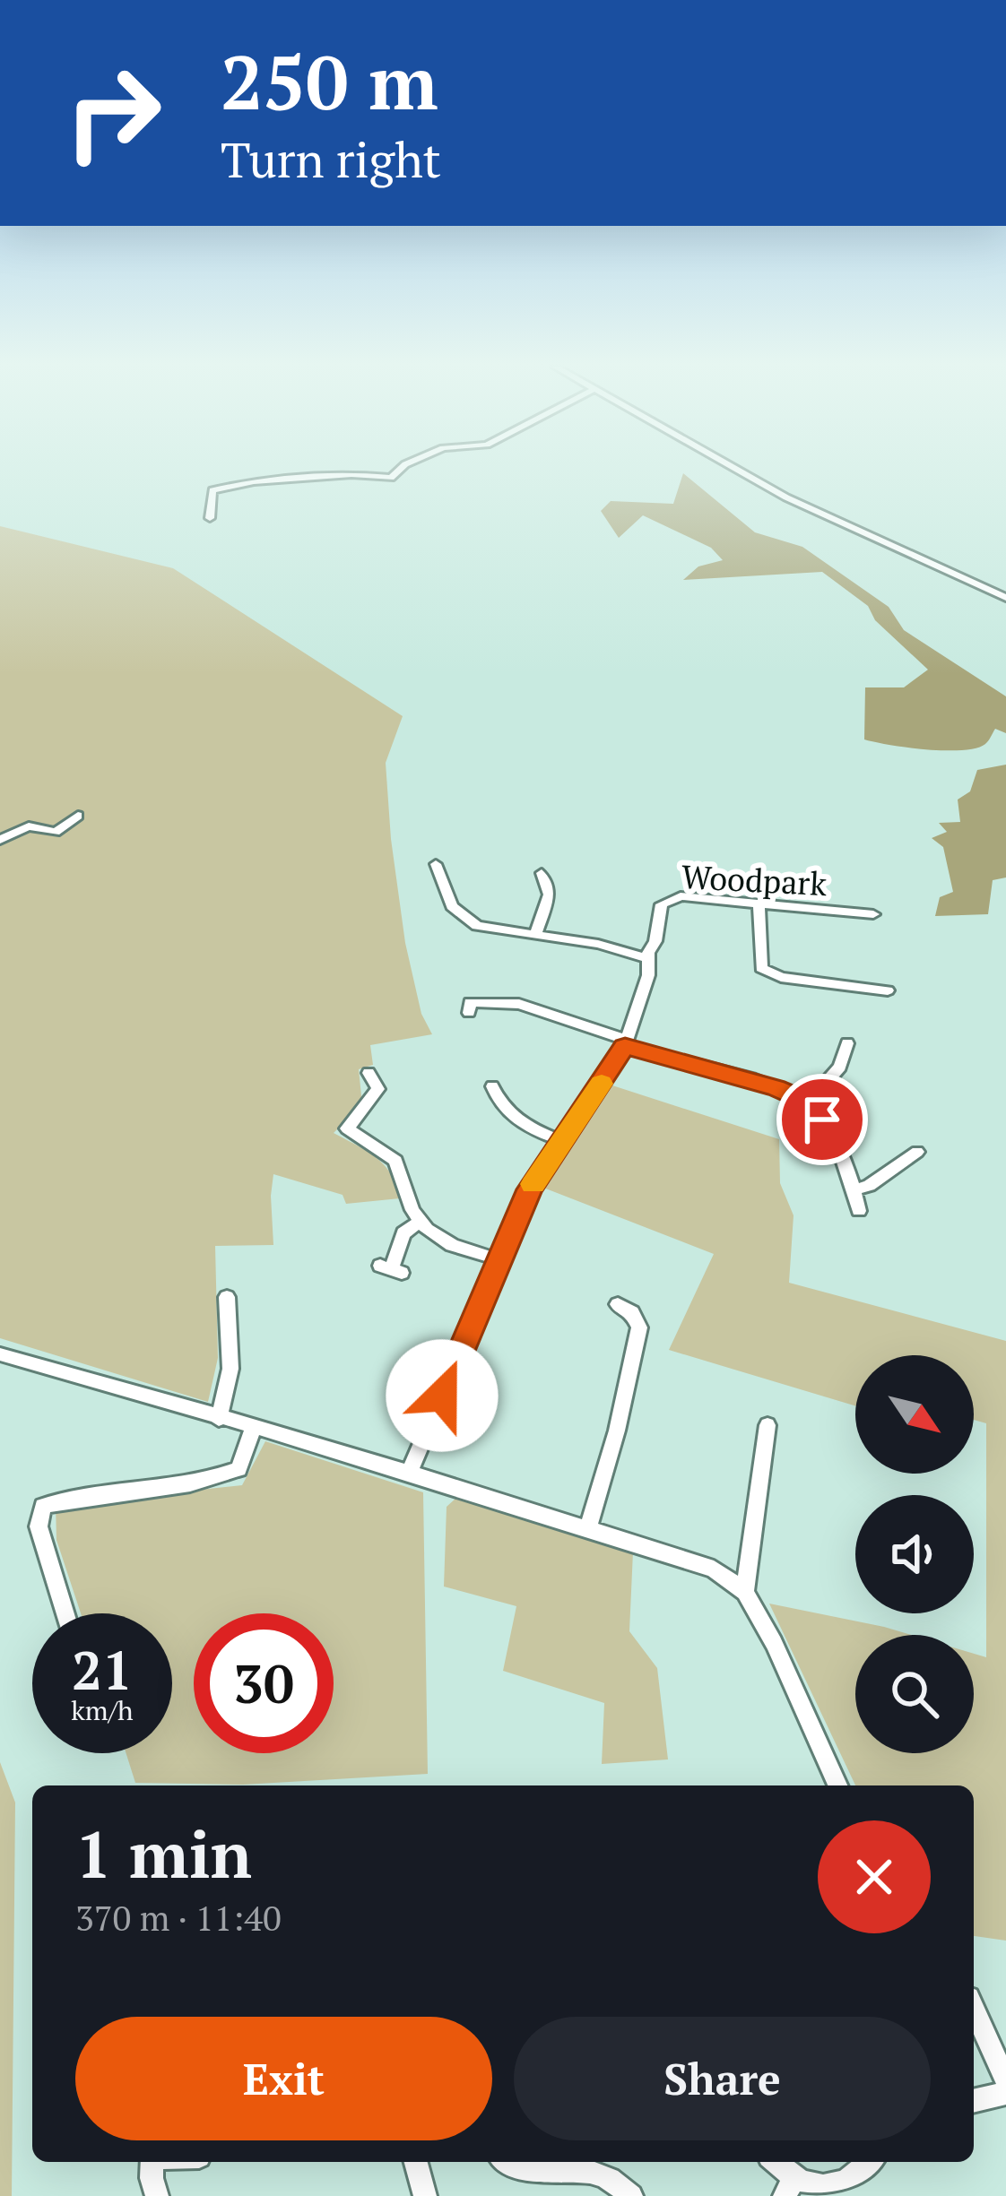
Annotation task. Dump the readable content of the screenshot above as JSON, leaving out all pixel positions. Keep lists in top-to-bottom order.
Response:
{
  "streets": {
    "street": ["Woodpark"]
  },
  "north": "bottom right",
  "page": {
    "turn": ["250 m", "Turn right"],
    "speed": "21 km/h",
    "limit": "30",
    "heading": ["1 min", "370 m · 11:40"],
    "buttons": ["Exit", "Share"]
  }
}
